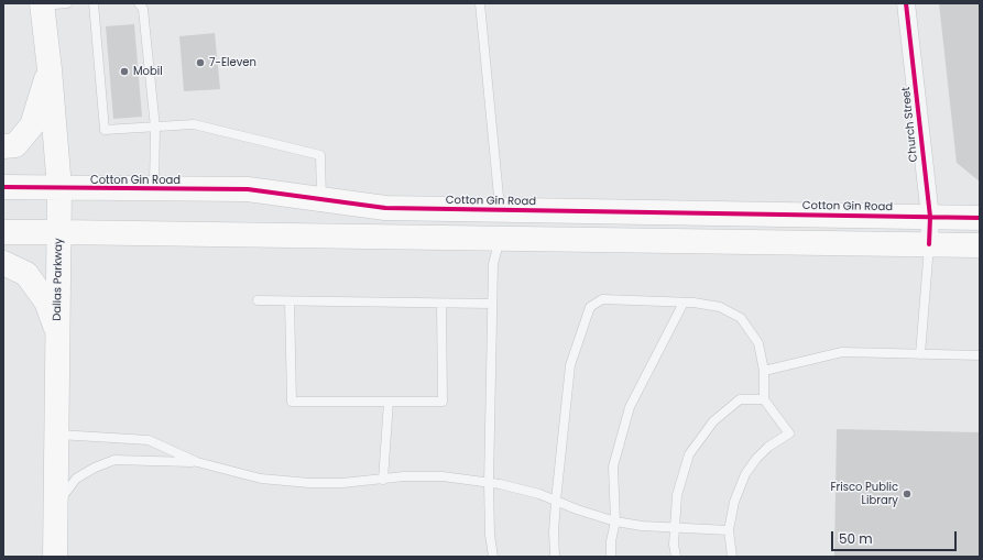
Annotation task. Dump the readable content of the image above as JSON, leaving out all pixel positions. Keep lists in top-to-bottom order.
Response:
{
  "streets": {
    "street": ["Church Street", "Cotton Gin Road", "Dallas Parkway"]
  },
  "crossings": [
    ["Church Street", "Cotton Gin Road"],
    ["Cotton Gin Road", "Dallas Parkway"]
  ],
  "places": ["7-Eleven", "Mobil", "Frisco Public Library"],
  "scale_bar": "50 m"
}
